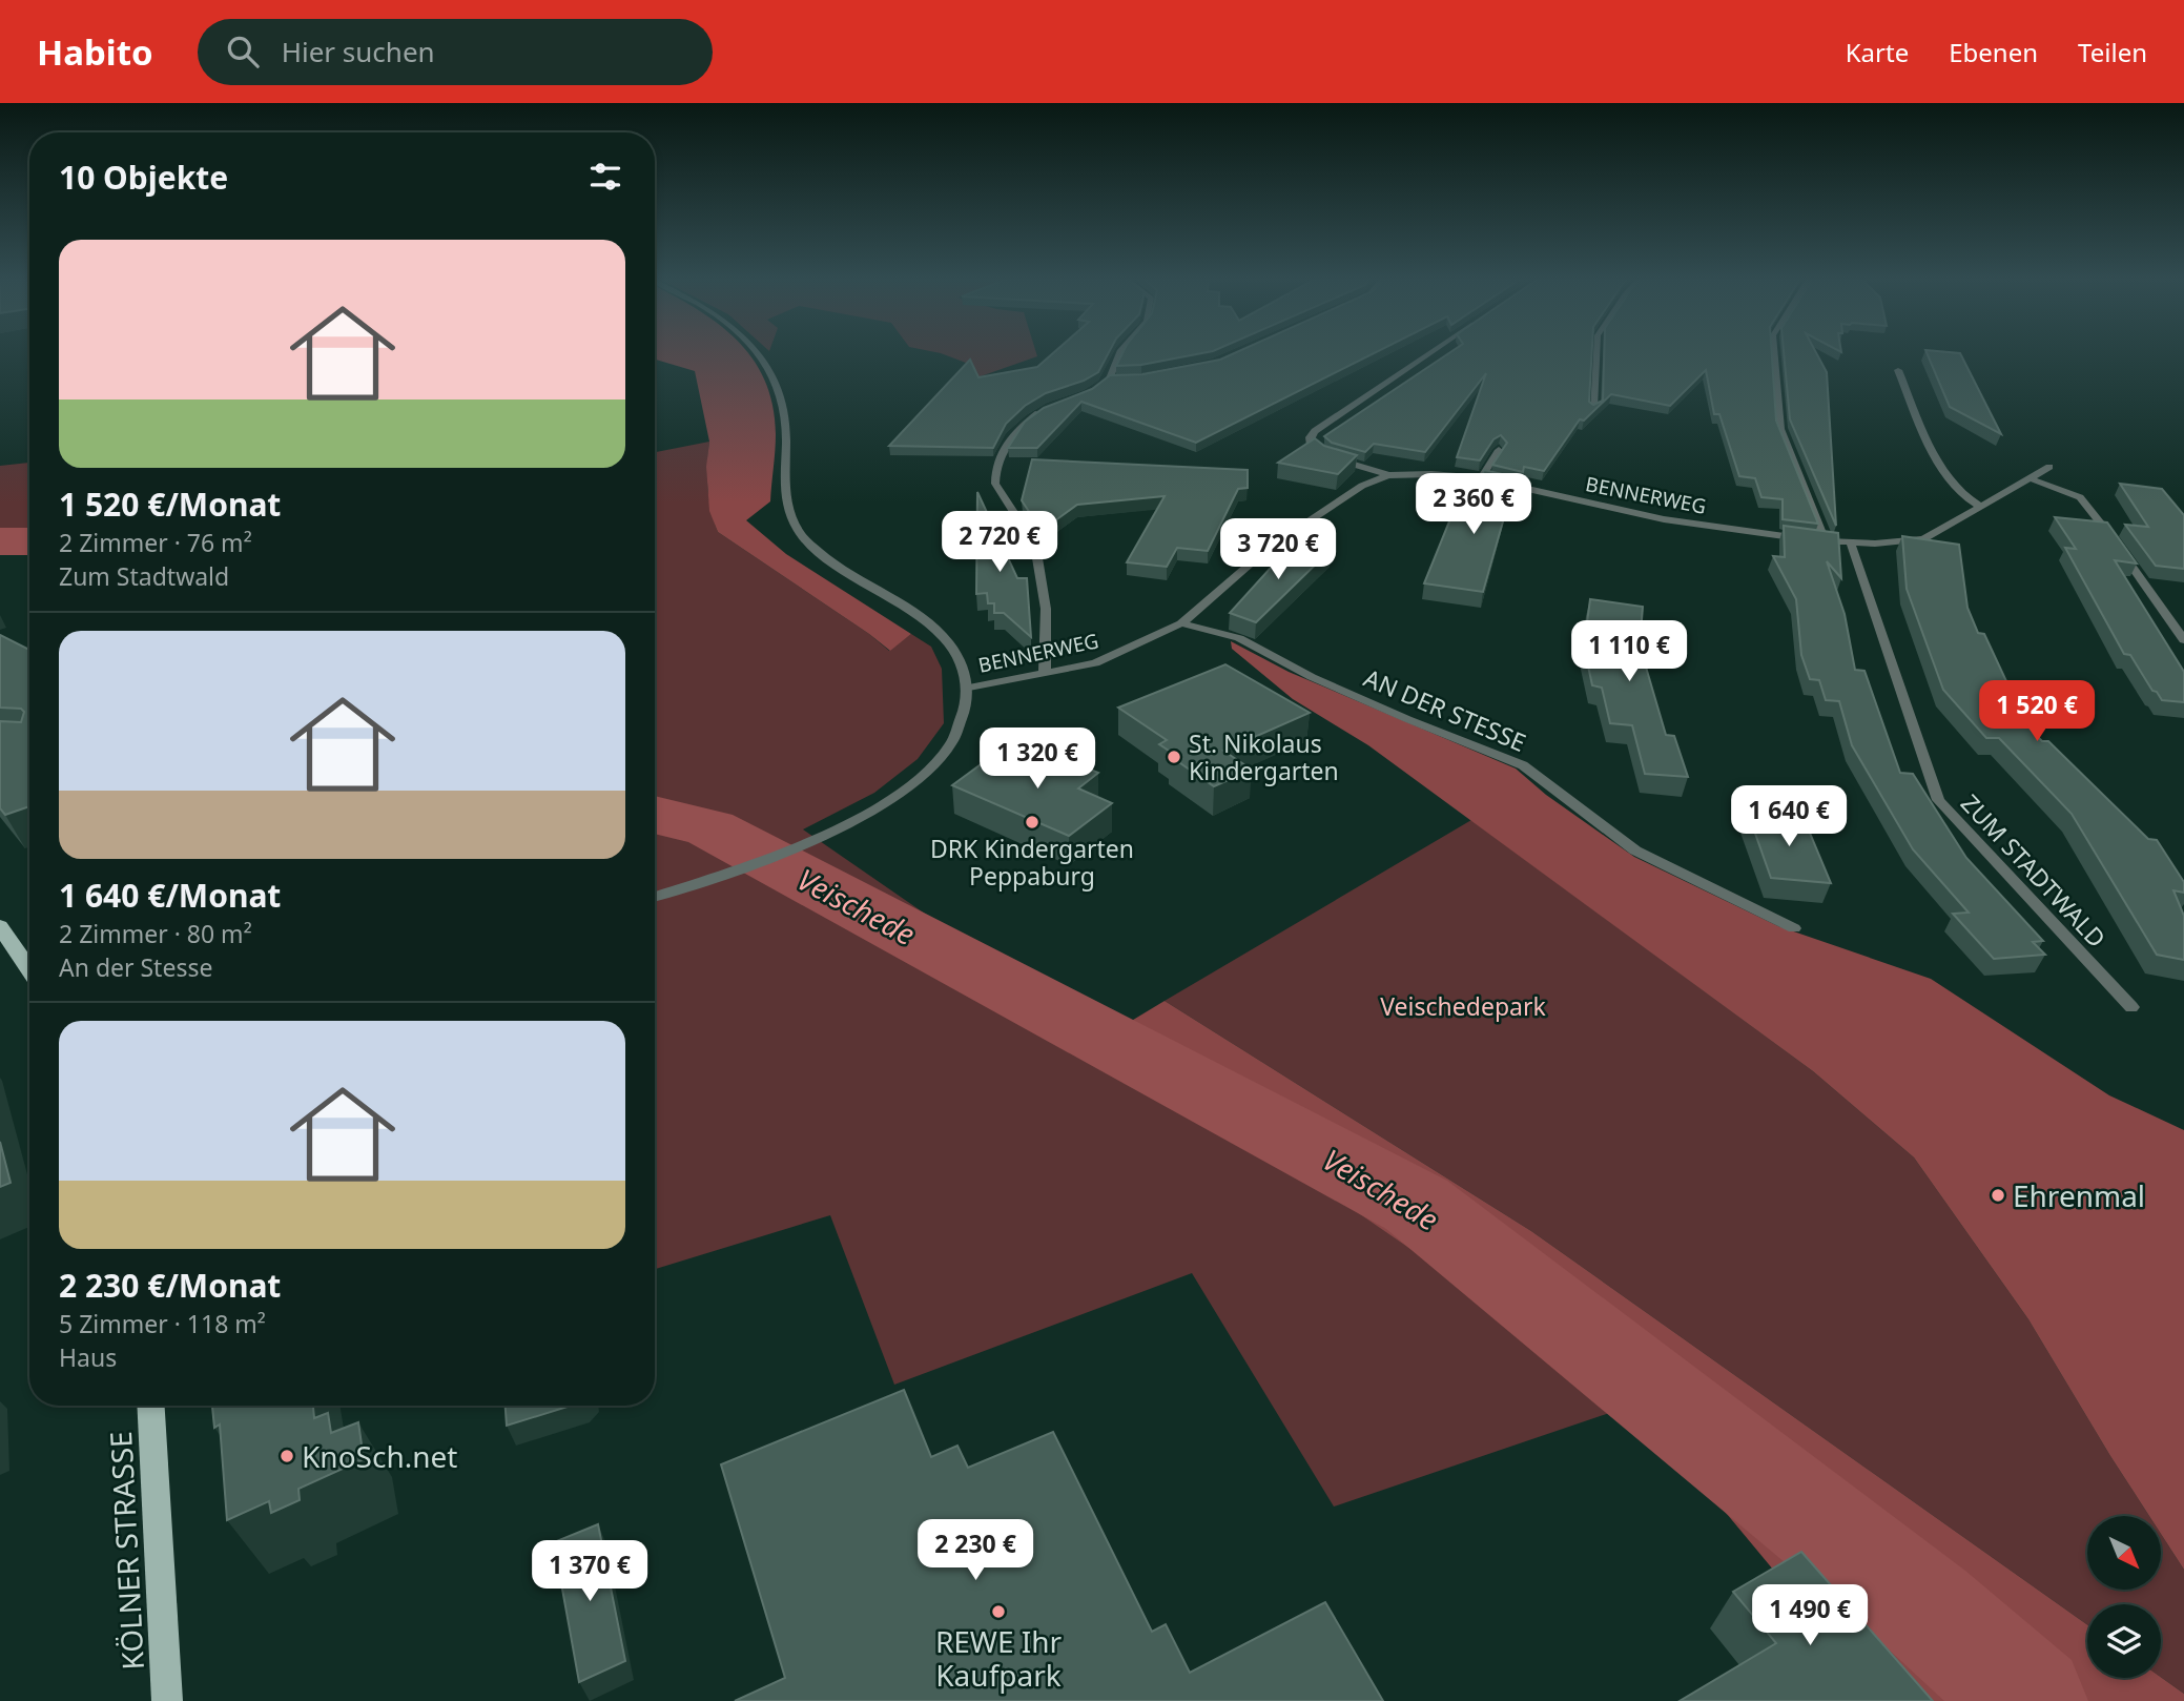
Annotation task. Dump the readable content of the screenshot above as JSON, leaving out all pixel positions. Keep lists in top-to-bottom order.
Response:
{
  "streets": {
    "main road": ["KÖLNER STRASSE"],
    "street": ["BENNERWEG", "AN DER STESSE", "ZUM STADTWALD"]
  },
  "crossings": [
    ["BENNERWEG", "AN DER STESSE"],
    ["BENNERWEG", "ZUM STADTWALD"]
  ],
  "water": ["Veischede"],
  "parks": ["Veischedepark"],
  "places": [
    "St. Nikolaus Kindergarten",
    "DRK Kindergarten Peppaburg",
    "Ehrenmal",
    "KnoSch.net",
    "REWE Ihr Kaufpark"
  ],
  "north": "bottom right",
  "page": {
    "header": "Habito",
    "search": "Hier suchen",
    "nav": ["Karte", "Ebenen", "Teilen"],
    "heading": "10 Objekte",
    "list": [
      {
        "name": "1 520 €/Monat",
        "note": "2 Zimmer · 76 m² · Zum Stadtwald"
      },
      {
        "name": "1 640 €/Monat",
        "note": "2 Zimmer · 80 m² · An der Stesse"
      },
      {
        "name": "2 230 €/Monat",
        "note": "5 Zimmer · 118 m² · Haus"
      }
    ],
    "price": [
      "2 360 €",
      "2 720 €",
      "3 720 €",
      "1 110 €",
      "1 520 €",
      "1 320 €",
      "1 640 €",
      "2 230 €",
      "1 370 €",
      "1 490 €"
    ]
  }
}
